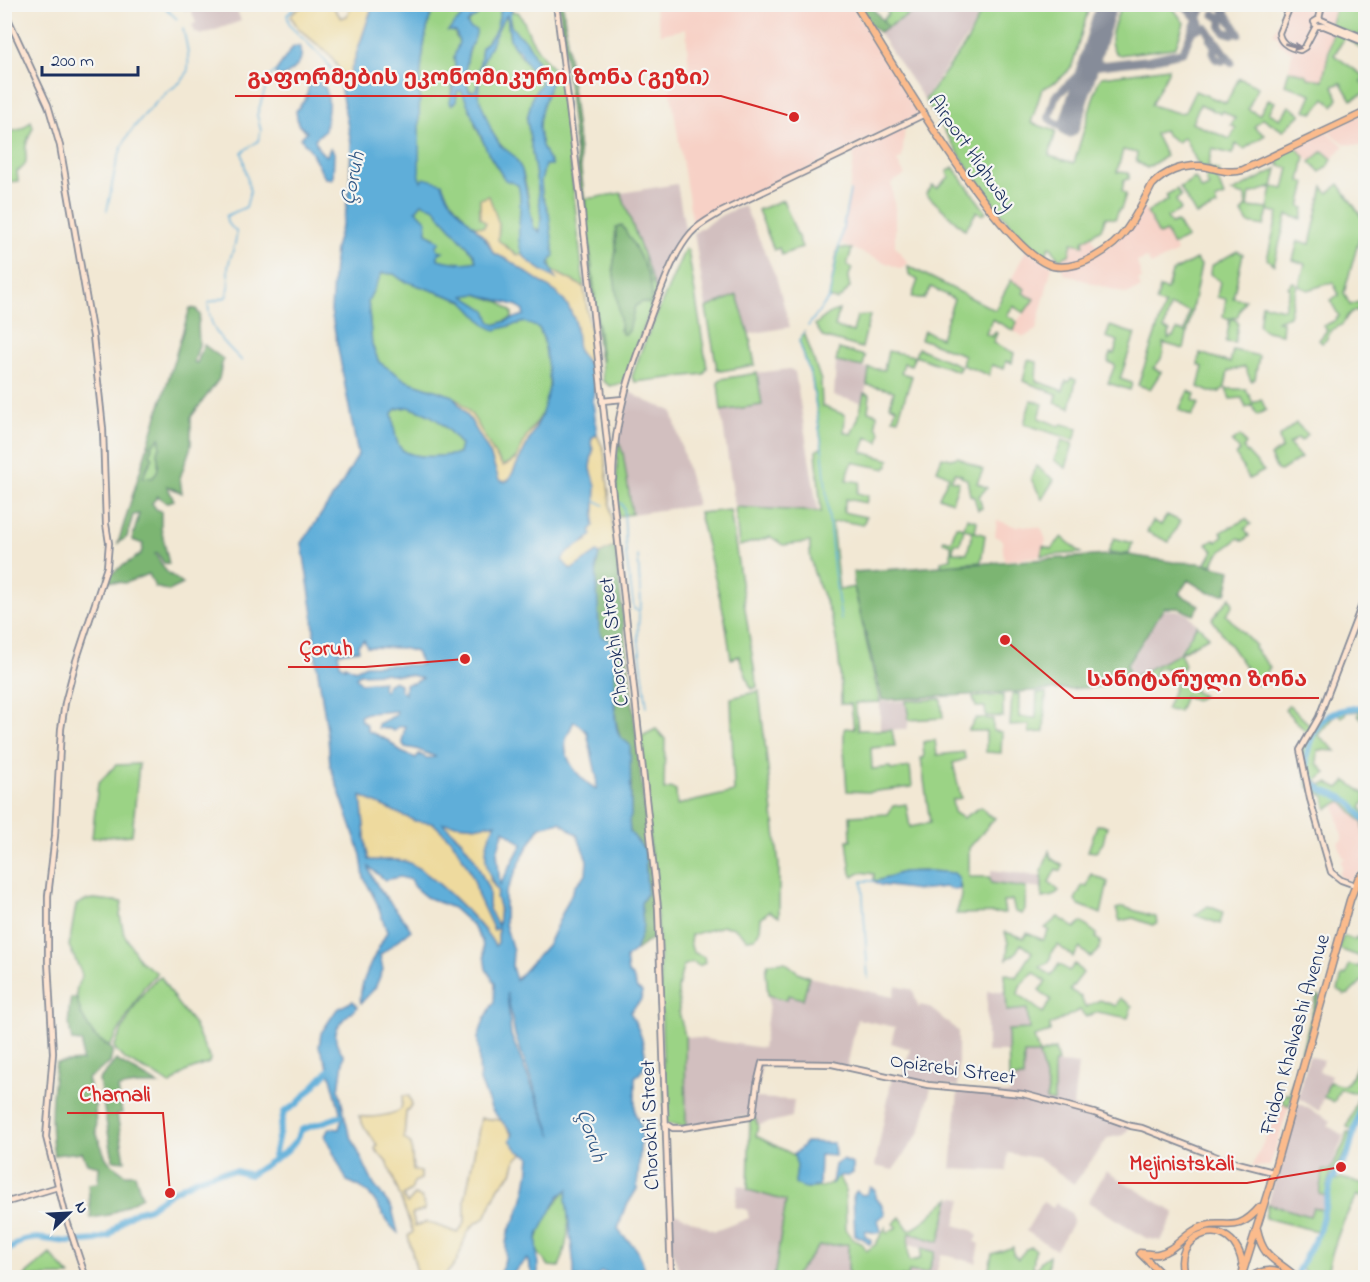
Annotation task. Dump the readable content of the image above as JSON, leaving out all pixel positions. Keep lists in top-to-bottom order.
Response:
{
  "streets": {
    "highway": ["Airport Highway", "Fridon Khalvashi Avenue"],
    "street": ["Chorokhi Street", "Opizrebi Street"]
  },
  "crossings": [
    ["Chorokhi Street", "Opizrebi Street"],
    ["Fridon Khalvashi Avenue", "Opizrebi Street"]
  ],
  "water": ["Çoruh"],
  "places": [
    "გაფორმების ეკონომიკური ზონა (გეზი)",
    "სანიტარული ზონა",
    "Çoruh",
    "Mejinistskali",
    "Charnali"
  ],
  "scale_bar": "200 m",
  "north": "top right"
}
